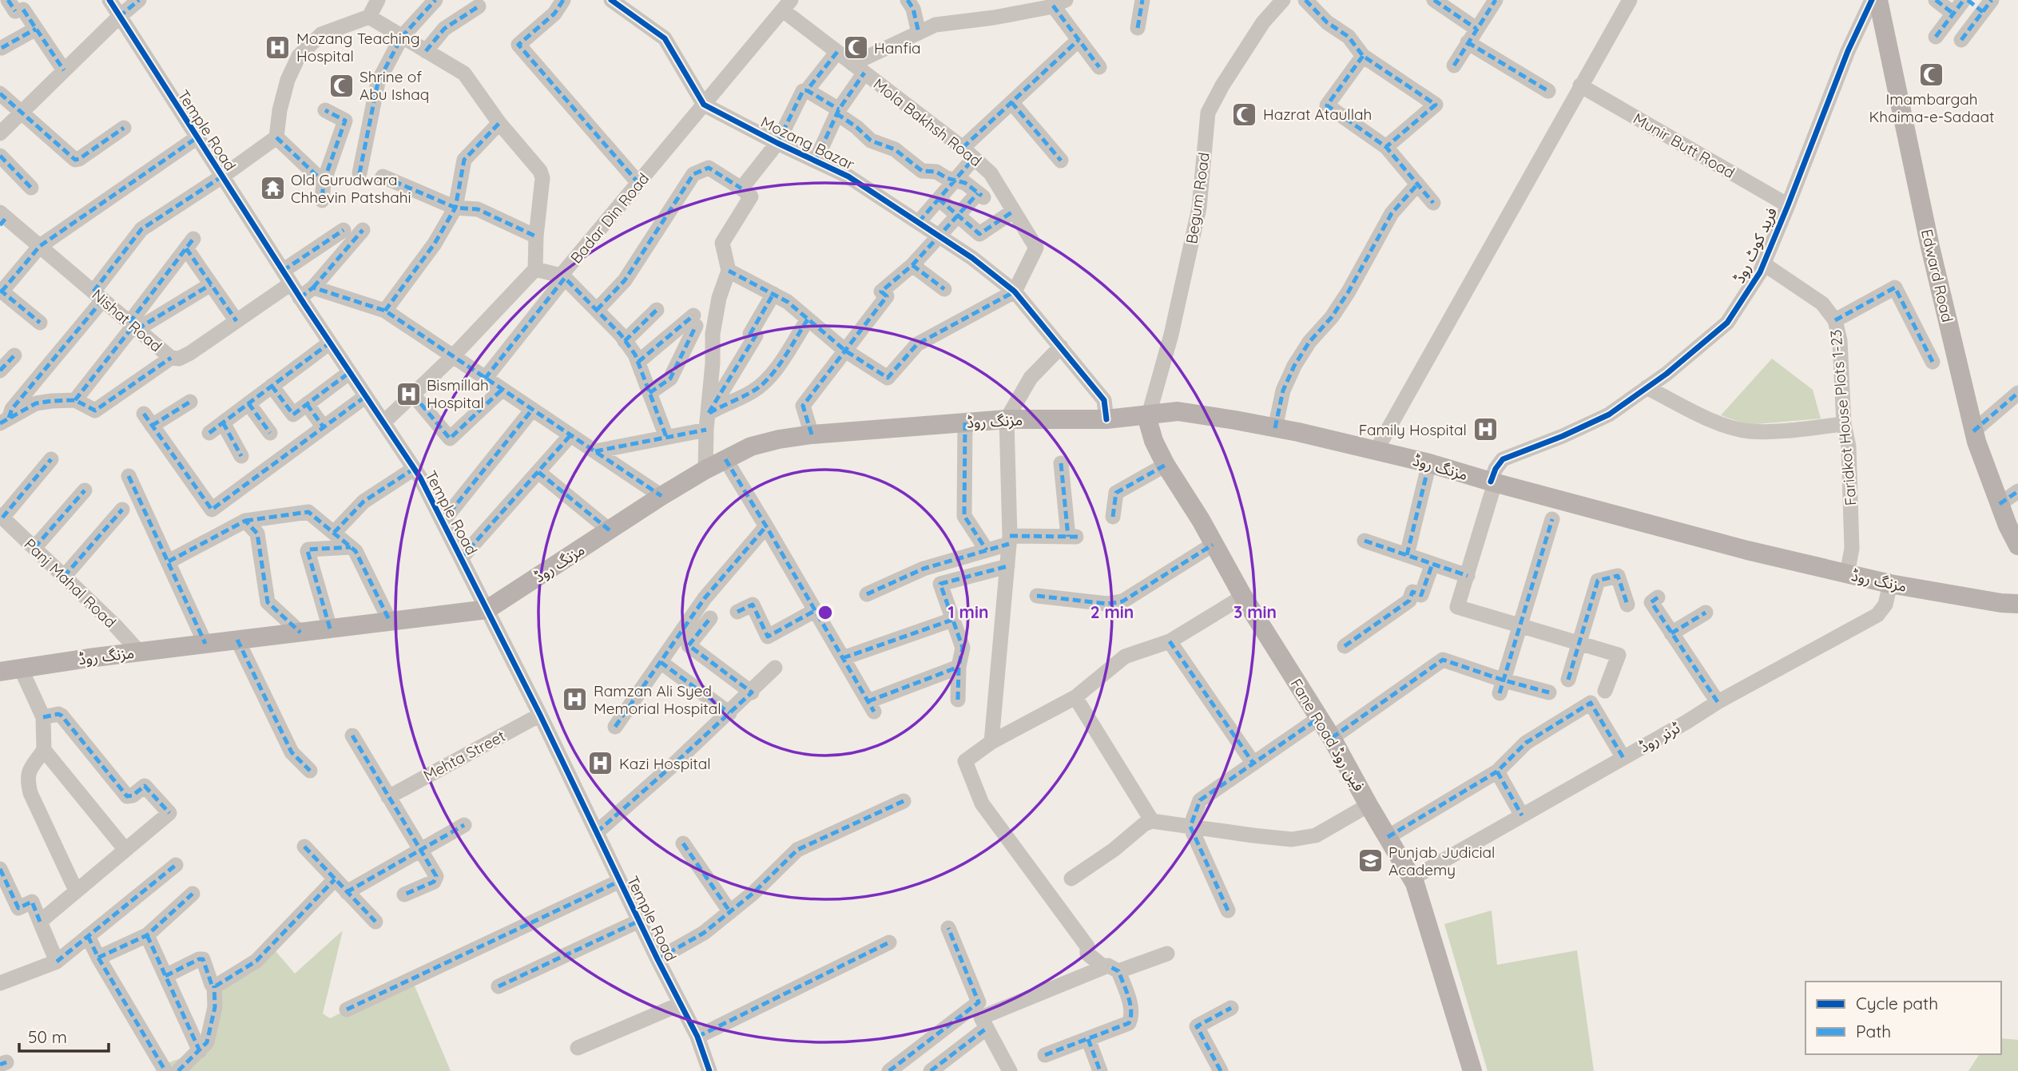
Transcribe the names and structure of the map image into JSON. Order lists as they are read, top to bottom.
{
  "streets": {
    "main road": ["Edward Road", "مزنگ روڈ", "Fane Road فین روڈ"],
    "street": [
      "Mola Bakhsh Road",
      "Temple Road",
      "Mozang Bazar",
      "Munir Butt Road",
      "Begum Road",
      "Badar Din Road",
      "فرید کوٹ روڈ",
      "Nishat Road",
      "Faridkot House Plots 1-23",
      "Panj Mahal Road",
      "ٹرنر روڈ",
      "Mehta Street"
    ]
  },
  "crossings": [
    ["Mola Bakhsh Road", "Mozang Bazar"],
    ["Mola Bakhsh Road", "Badar Din Road"],
    ["Temple Road", "Nishat Road"],
    ["Temple Road", "مزنگ روڈ"],
    ["Temple Road", "Mehta Street"],
    ["Mozang Bazar", "Badar Din Road"],
    ["Mozang Bazar", "مزنگ روڈ"],
    ["Munir Butt Road", "فرید کوٹ روڈ"],
    ["Begum Road", "مزنگ روڈ"],
    ["Begum Road", "Fane Road فین روڈ"],
    ["فرید کوٹ روڈ", "Faridkot House Plots 1-23"],
    ["فرید کوٹ روڈ", "مزنگ روڈ"],
    ["Faridkot House Plots 1-23", "مزنگ روڈ"],
    ["مزنگ روڈ", "Panj Mahal Road"],
    ["مزنگ روڈ", "Fane Road فین روڈ"],
    ["مزنگ روڈ", "ٹرنر روڈ"],
    ["Fane Road فین روڈ", "ٹرنر روڈ"]
  ],
  "places": {
    "hospital": [
      "Mozang Teaching Hospital",
      "Bismillah Hospital",
      "Family Hospital",
      "Ramzan Ali Syed Memorial Hospital",
      "Kazi Hospital"
    ],
    "mosque": [
      "Hanfia",
      "Imambargah Khaima-e-Sadaat",
      "Shrine of Abu Ishaq",
      "Hazrat Ataullah"
    ],
    "temple": ["Old Gurudwara Chhevin Patshahi"],
    "school or university": ["Punjab Judicial Academy"]
  },
  "legend": ["Cycle path", "Path"],
  "scale_bar": "50 m",
  "rings": ["1 min", "2 min", "3 min"]
}
